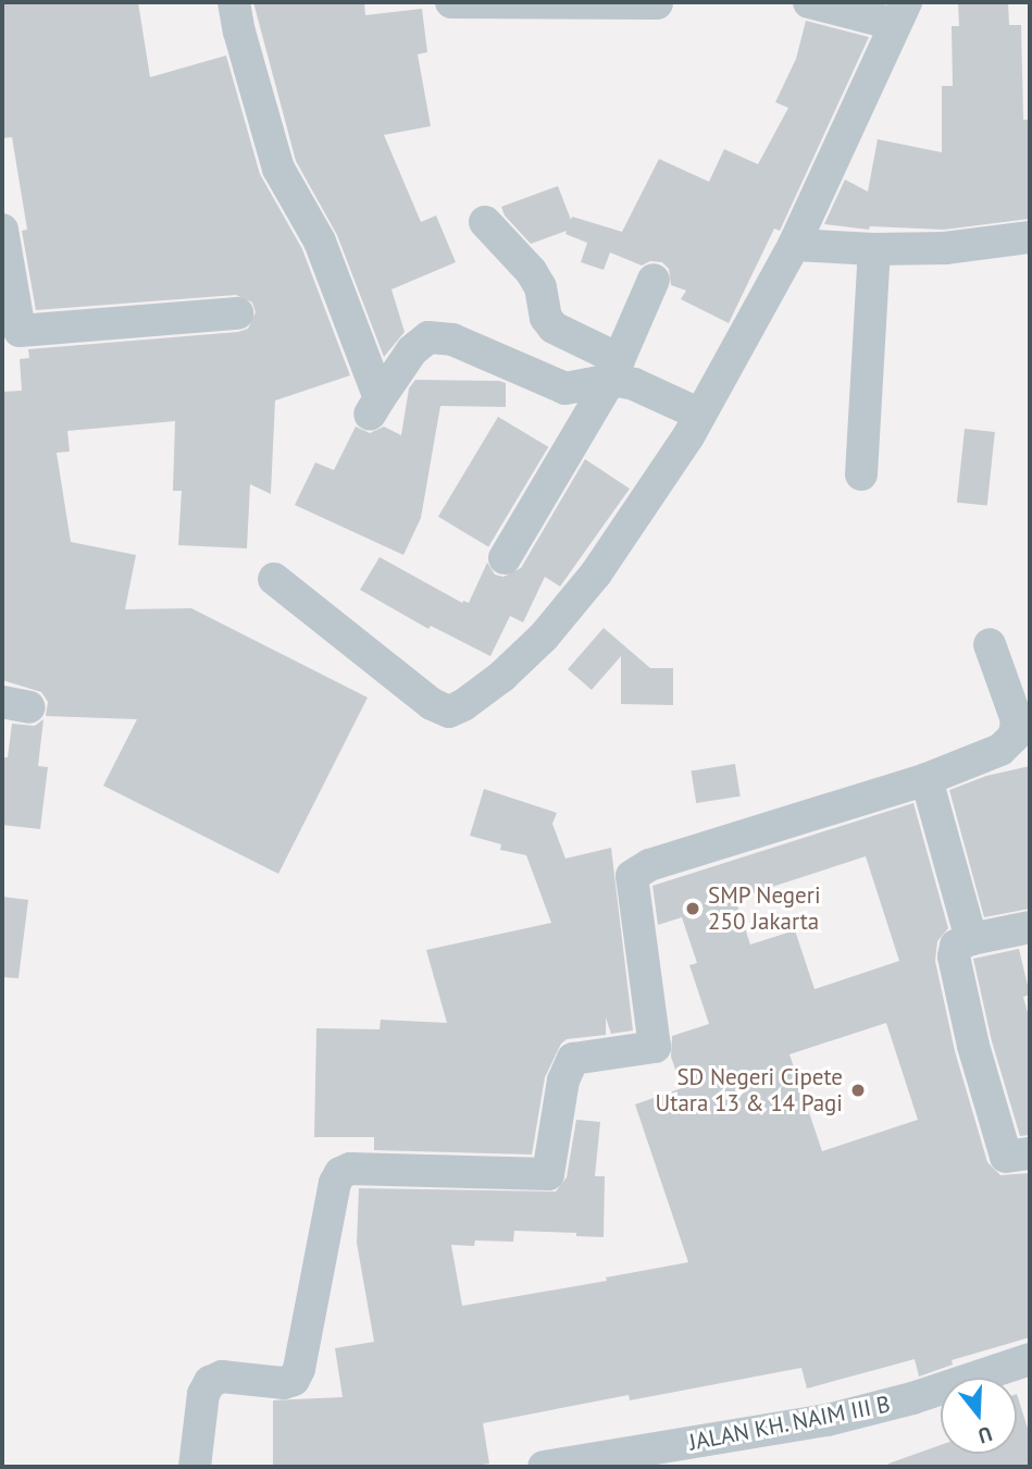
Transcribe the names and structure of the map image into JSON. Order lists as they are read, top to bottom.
{
  "streets": {
    "street": ["JALAN KH. NAIM III B"]
  },
  "places": ["SMP Negeri 250 Jakarta", "SD Negeri Cipete Utara 13 & 14 Pagi"],
  "north": "bottom"
}
